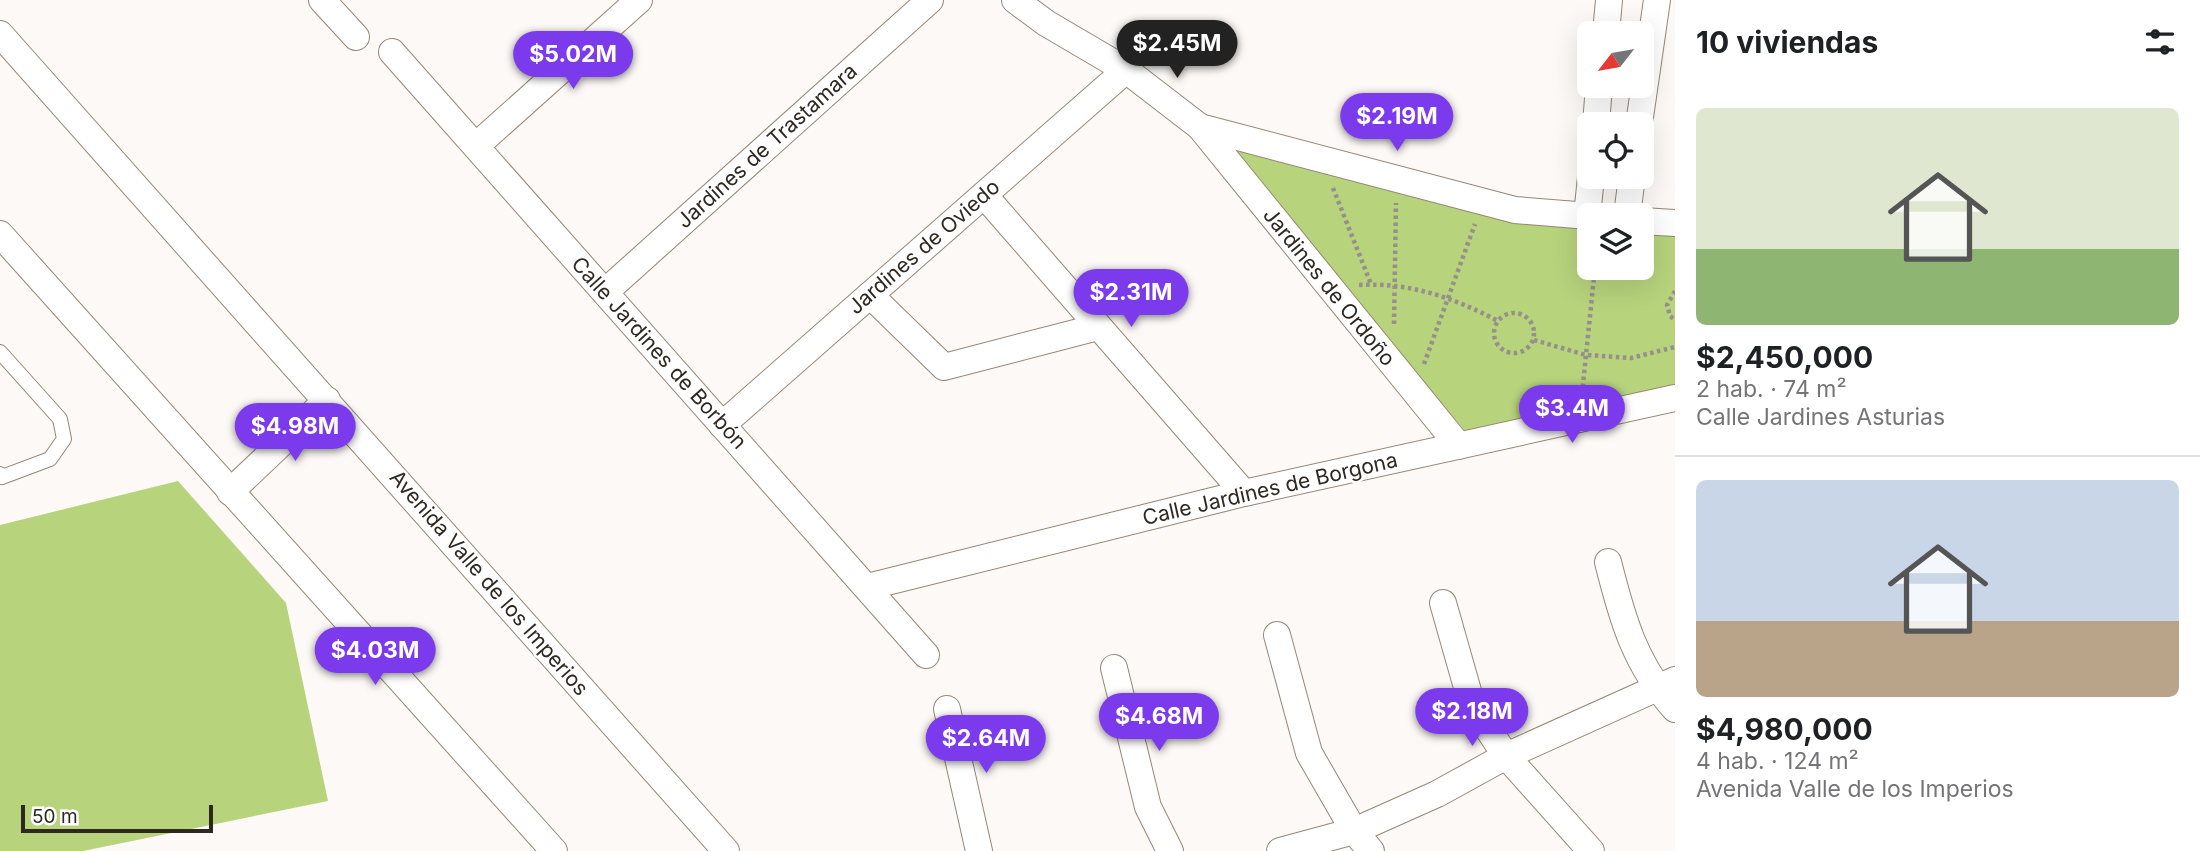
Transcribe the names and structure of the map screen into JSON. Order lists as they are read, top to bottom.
{
  "streets": {
    "street": [
      "Jardines de Trastamara",
      "Jardines de Oviedo",
      "Jardines de Ordoño",
      "Calle Jardines de Borbón",
      "Calle Jardines de Borgona",
      "Avenida Valle de los Imperios"
    ]
  },
  "crossings": [
    ["Jardines de Trastamara", "Calle Jardines de Borbón"],
    ["Jardines de Oviedo", "Calle Jardines de Borbón"],
    ["Jardines de Ordoño", "Calle Jardines de Borgona"],
    ["Calle Jardines de Borbón", "Calle Jardines de Borgona"]
  ],
  "scale_bar": "50 m",
  "north": "bottom left",
  "page": {
    "heading": "10 viviendas",
    "price": [
      "$2.45M",
      "$5.02M",
      "$2.19M",
      "$2.31M",
      "$3.4M",
      "$4.98M",
      "$4.03M",
      "$2.18M",
      "$4.68M",
      "$2.64M"
    ],
    "list": [
      {
        "name": "$2,450,000",
        "note": "2 hab. · 74 m² · Calle Jardines Asturias"
      },
      {
        "name": "$4,980,000",
        "note": "4 hab. · 124 m² · Avenida Valle de los Imperios"
      }
    ],
    "scale": "50 m"
  }
}
